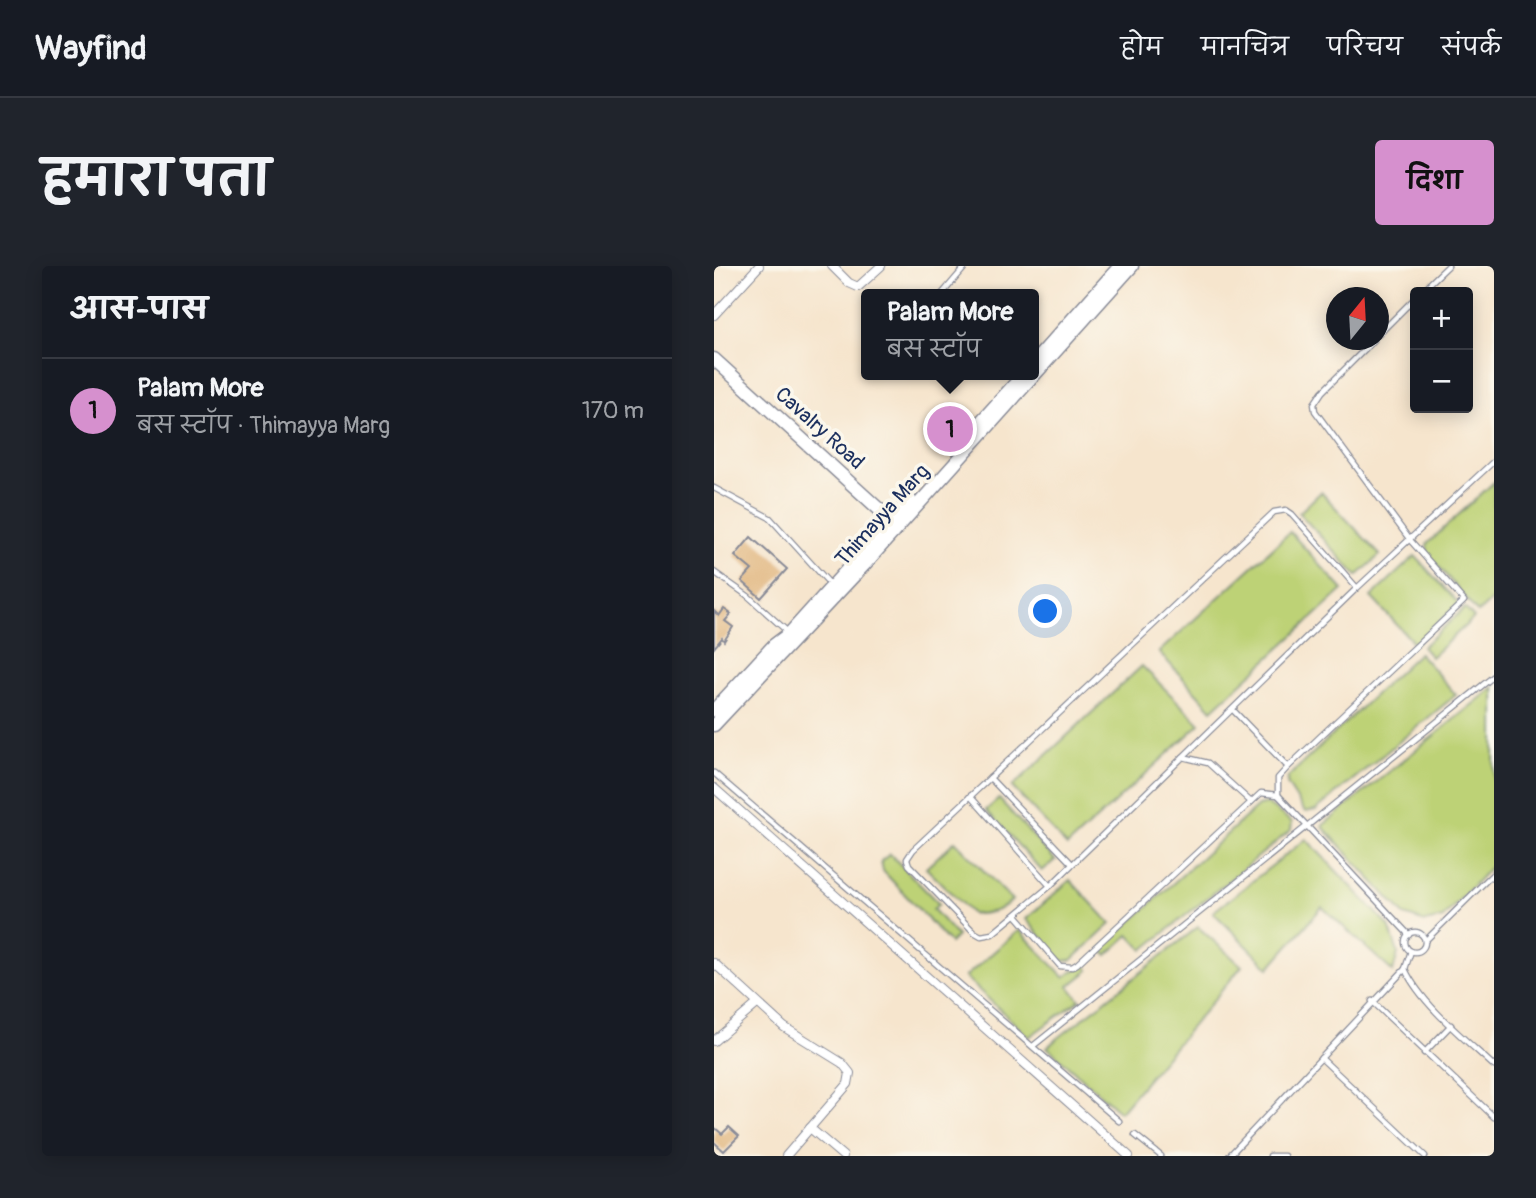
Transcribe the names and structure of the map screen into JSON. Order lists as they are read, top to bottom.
{
  "streets": {
    "street": ["Cavalry Road", "Thimayya Marg"]
  },
  "crossings": [
    ["Cavalry Road", "Thimayya Marg"]
  ],
  "north": "top",
  "page": {
    "header": "Wayfind",
    "nav": [
      "होम",
      "मानचित्र",
      "परिचय",
      "संपर्क"
    ],
    "title": "हमारा पता",
    "buttons": "दिशा",
    "heading": "आस-पास",
    "map_buttons": ["+", "−"],
    "popup": ["Palam More", "बस स्टॉप"],
    "list": [
      {
        "mark": "1",
        "name": "Palam More",
        "note": "बस स्टॉप · Thimayya Marg",
        "value": "170 m"
      }
    ],
    "pins": "1"
  }
}
